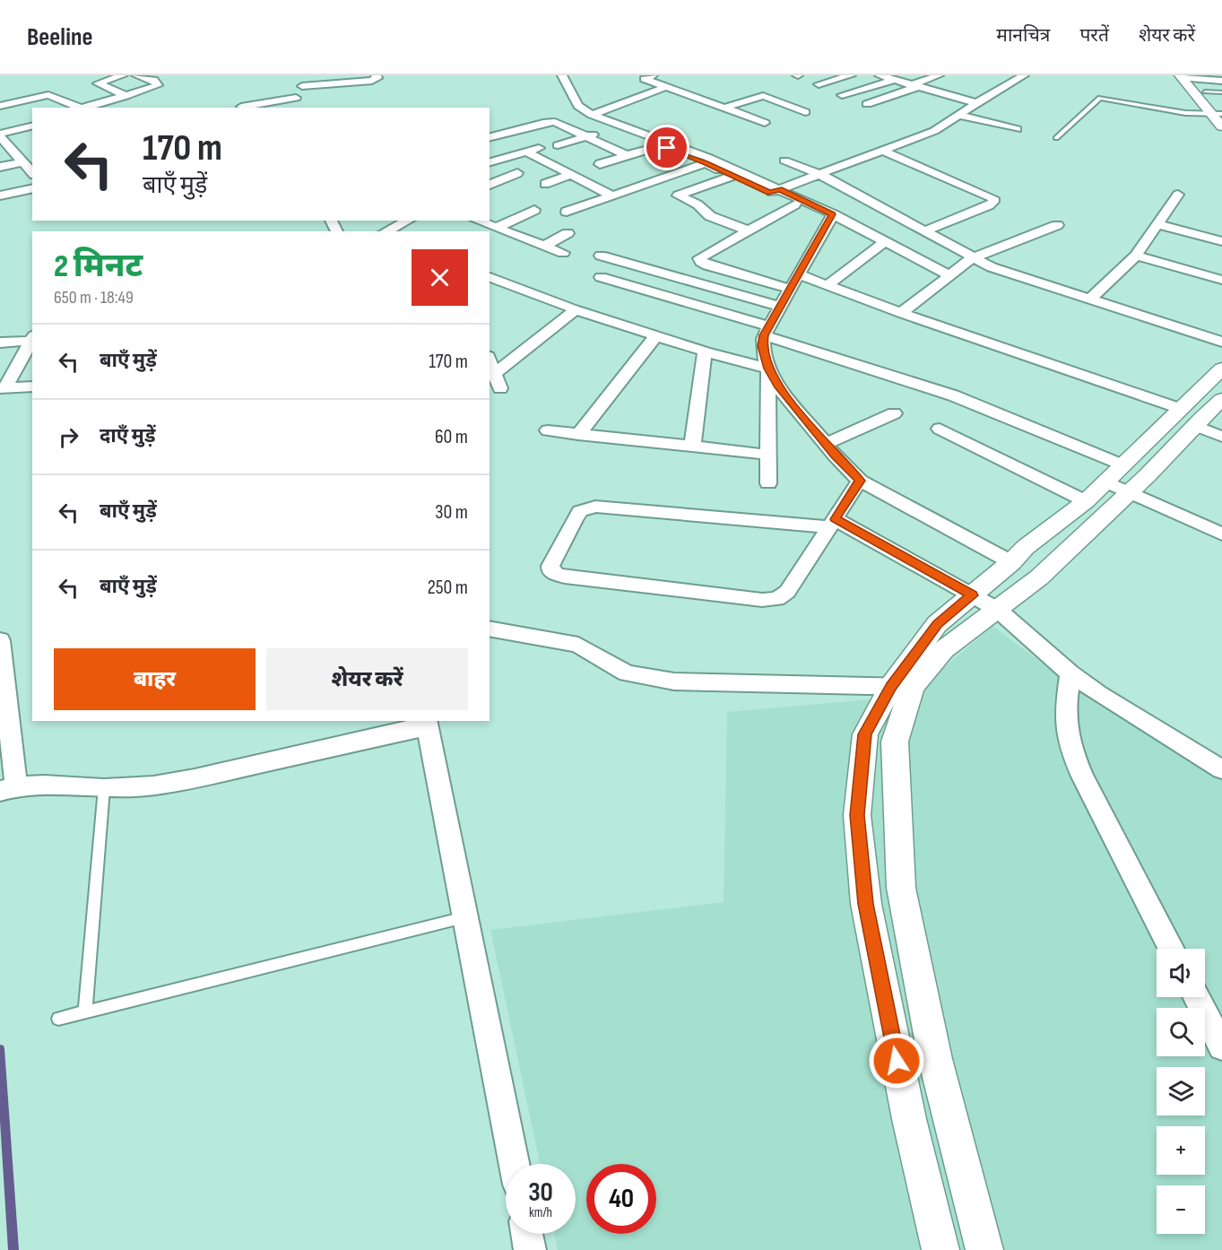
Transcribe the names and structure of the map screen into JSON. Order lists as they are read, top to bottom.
{
  "page": {
    "header": "Beeline",
    "nav": ["मानचित्र", "परतें", "शेयर करें"],
    "turn": ["170 m", "बाएँ मुड़ें"],
    "heading": ["2 मिनट", "650 m · 18:49"],
    "list": [
      {
        "name": "बाएँ मुड़ें",
        "value": "170 m"
      },
      {
        "name": "दाएँ मुड़ें",
        "value": "60 m"
      },
      {
        "name": "बाएँ मुड़ें",
        "value": "30 m"
      },
      {
        "name": "बाएँ मुड़ें",
        "value": "250 m"
      }
    ],
    "buttons": ["बाहर", "शेयर करें"],
    "map_buttons": ["+", "−"],
    "speed": "30 km/h",
    "limit": "40"
  }
}
